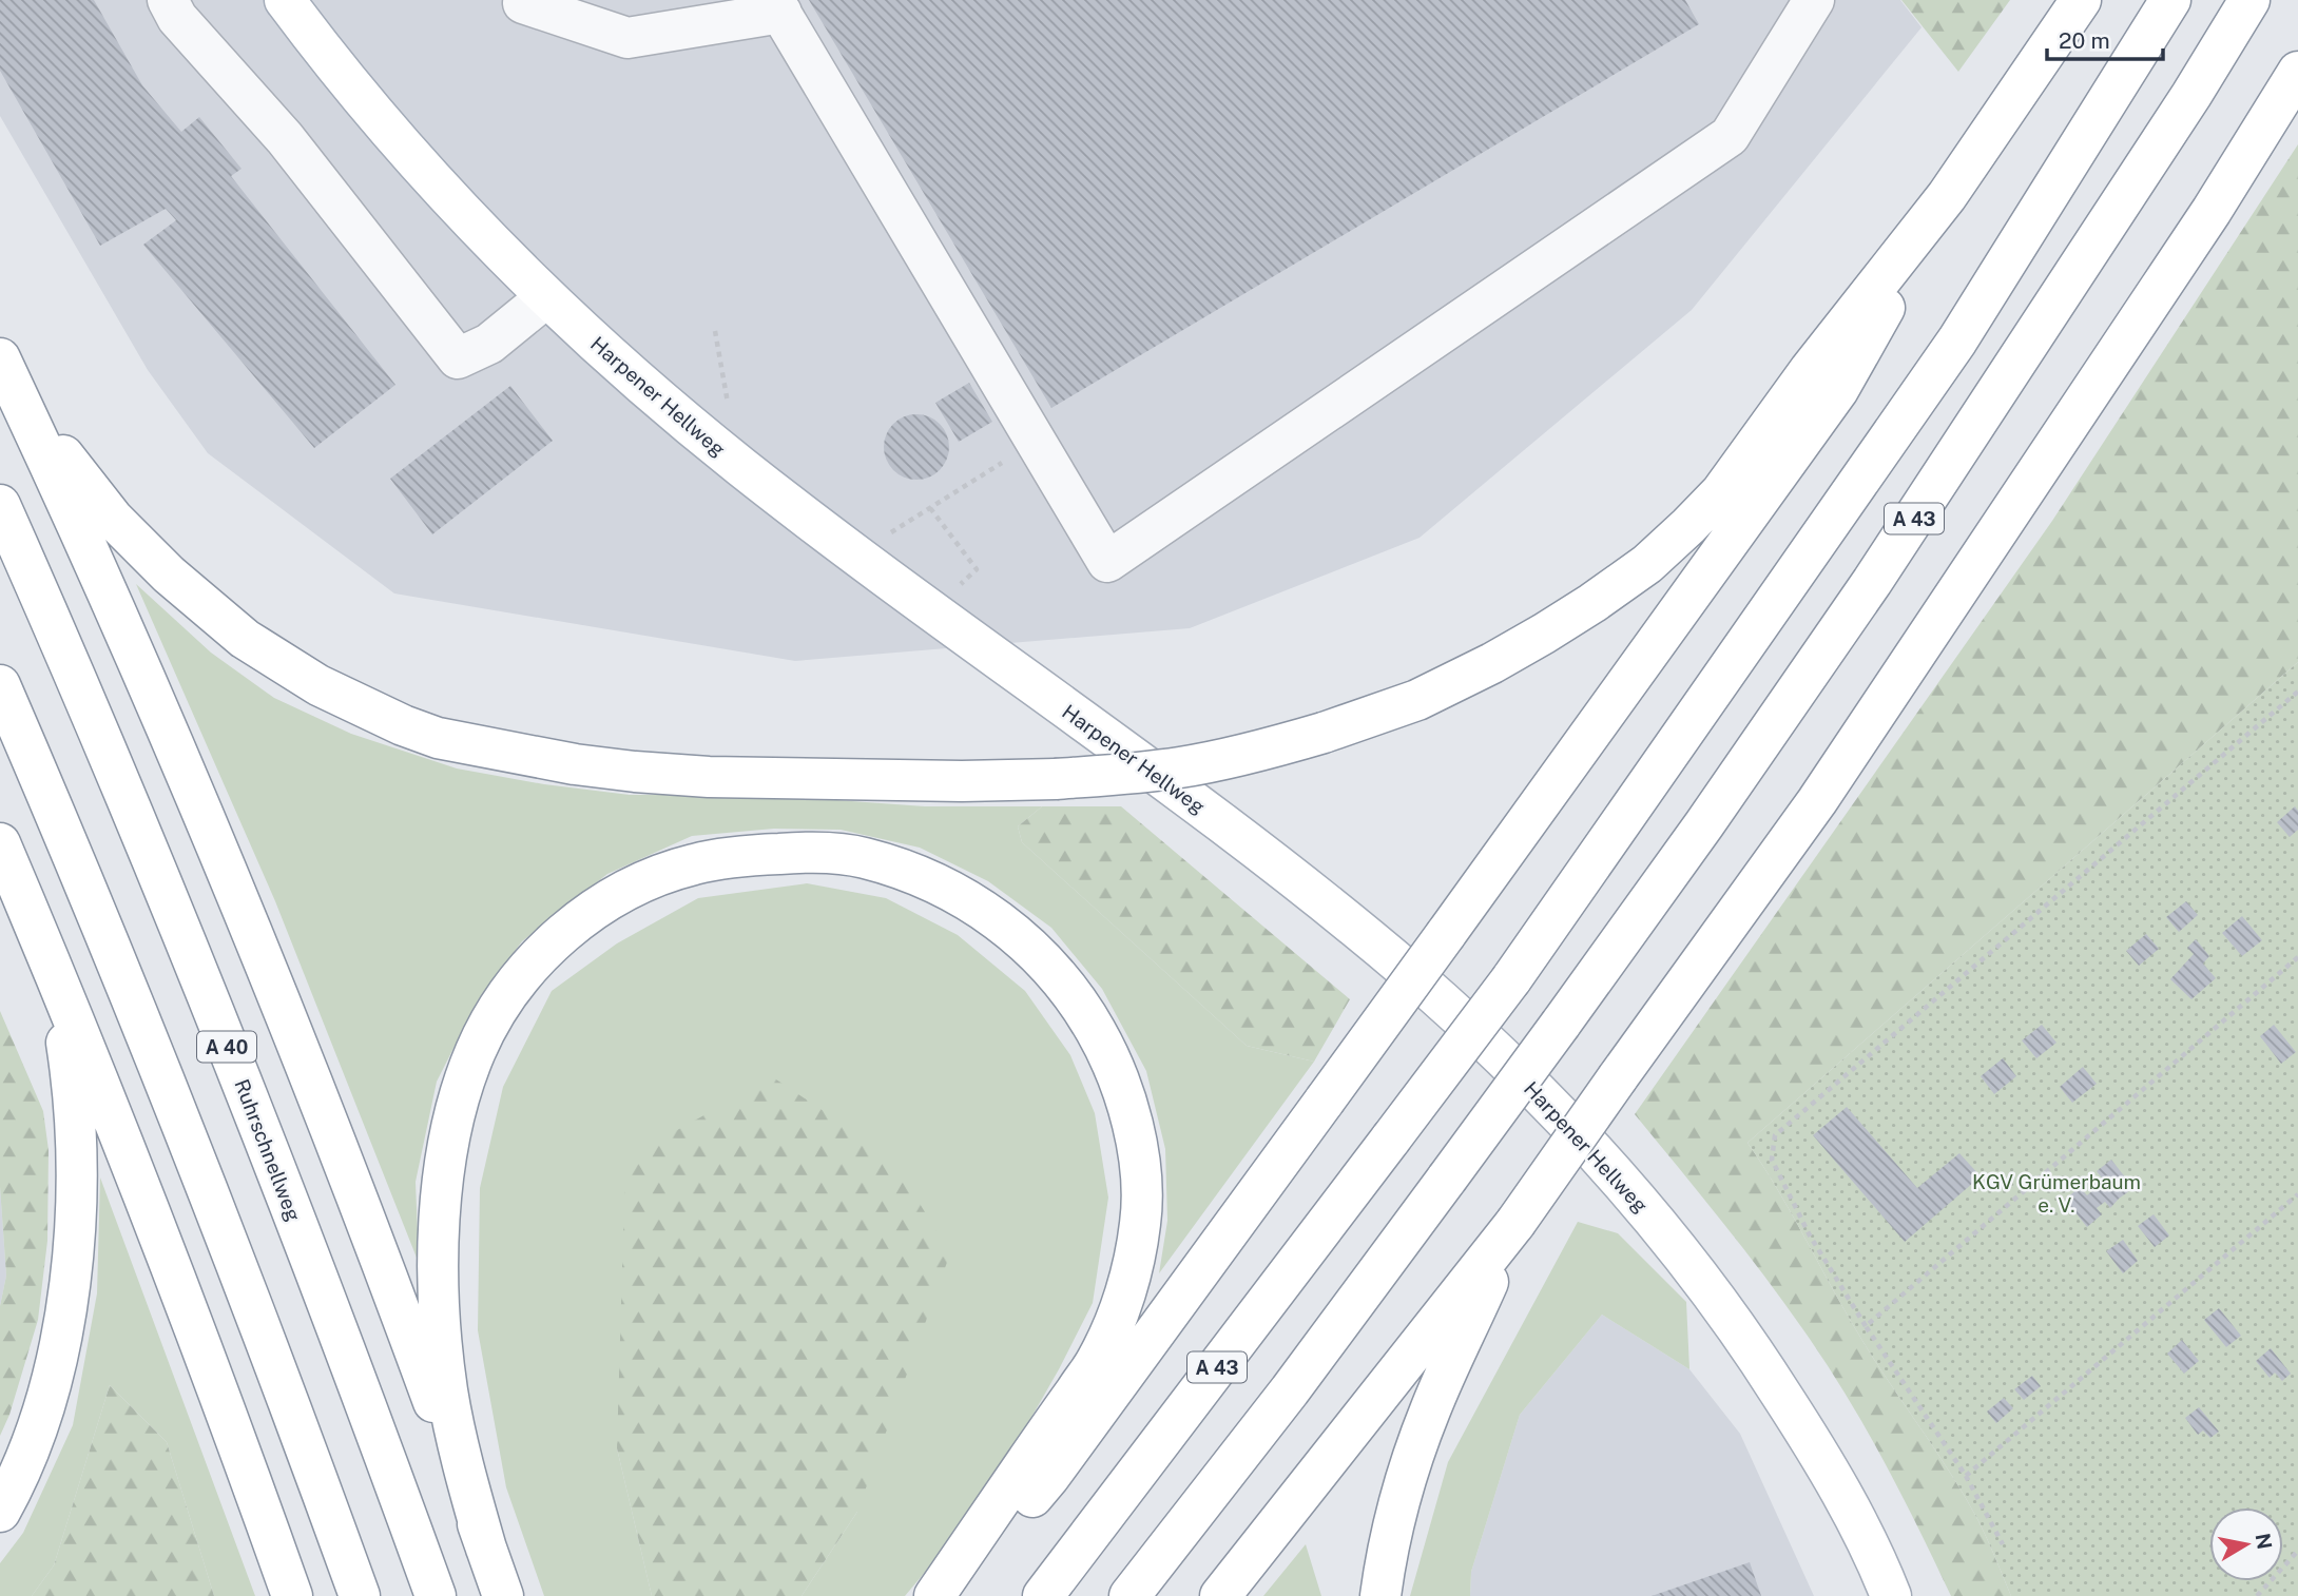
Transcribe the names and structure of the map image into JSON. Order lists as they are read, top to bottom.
{
  "streets": {
    "main road": [
      "Harpener Hellweg",
      "A 43",
      "A 40",
      "Ruhrschnellweg"
    ]
  },
  "parks": ["KGV Grümerbaum e. V."],
  "scale_bar": "20 m",
  "north": "right"
}
